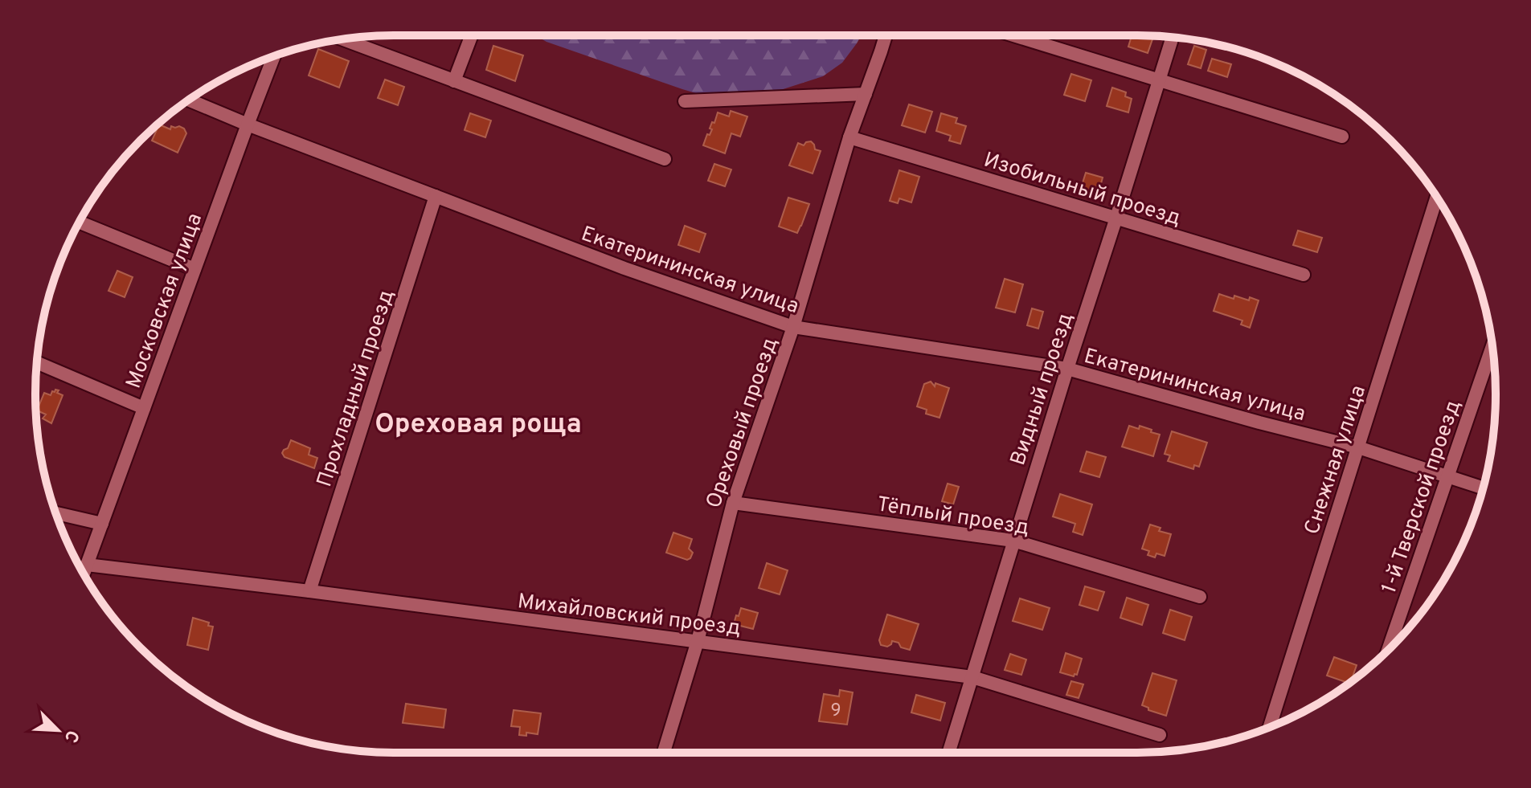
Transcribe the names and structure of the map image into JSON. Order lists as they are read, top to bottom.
{
  "streets": {
    "street": [
      "Изобильный проезд",
      "Екатерининская улица",
      "Московская улица",
      "Прохладный проезд",
      "Видный проезд",
      "Ореховый проезд",
      "Снежная улица",
      "1-й Тверской проезд",
      "Тёплый проезд",
      "Михайловский проезд"
    ]
  },
  "crossings": [
    ["Изобильный проезд", "Видный проезд"],
    ["Изобильный проезд", "Ореховый проезд"],
    ["Екатерининская улица", "Московская улица"],
    ["Екатерининская улица", "Прохладный проезд"],
    ["Екатерининская улица", "Видный проезд"],
    ["Екатерининская улица", "Ореховый проезд"],
    ["Екатерининская улица", "Снежная улица"],
    ["Екатерининская улица", "1-й Тверской проезд"],
    ["Московская улица", "Михайловский проезд"],
    ["Прохладный проезд", "Михайловский проезд"],
    ["Видный проезд", "Тёплый проезд"],
    ["Видный проезд", "Михайловский проезд"],
    ["Ореховый проезд", "Тёплый проезд"],
    ["Ореховый проезд", "Михайловский проезд"]
  ],
  "districts": ["Ореховая роща"],
  "house_numbers": ["9"],
  "north": "bottom right"
}
